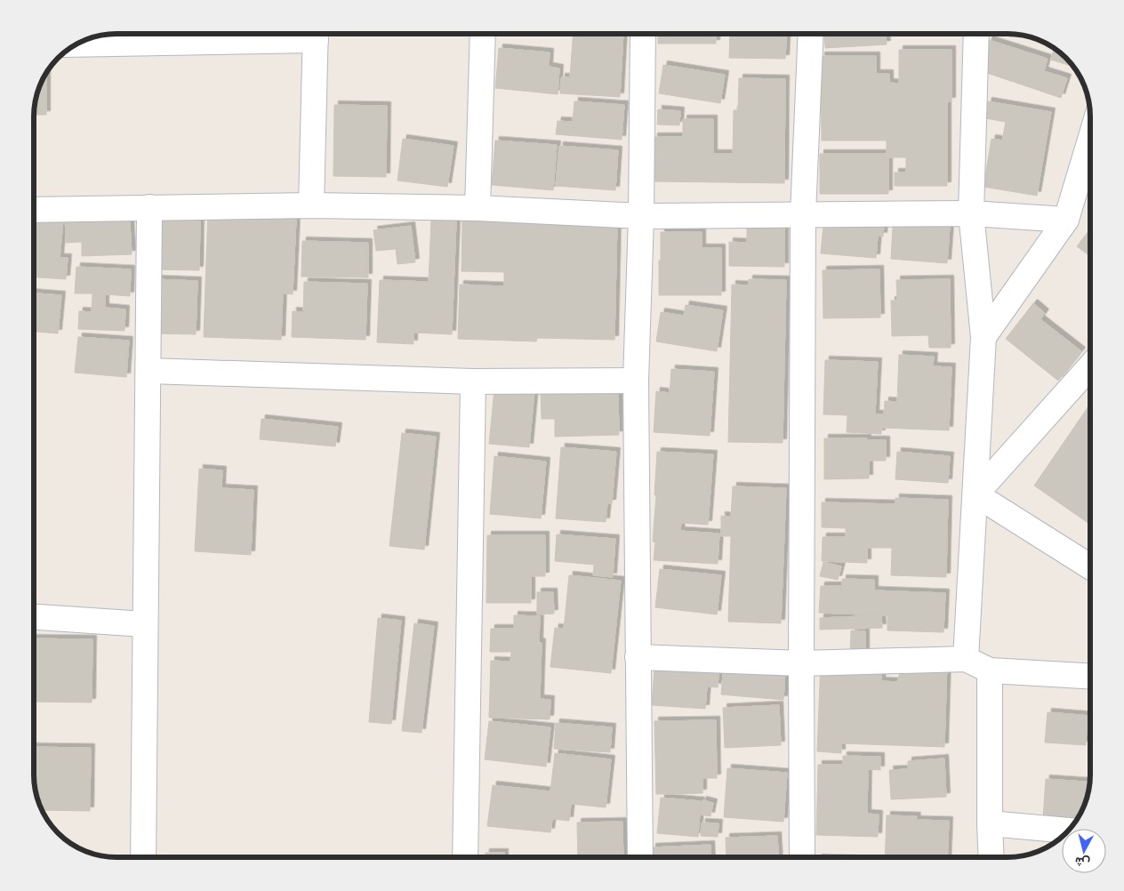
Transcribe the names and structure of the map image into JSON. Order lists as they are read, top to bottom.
{
  "north": "bottom"
}
